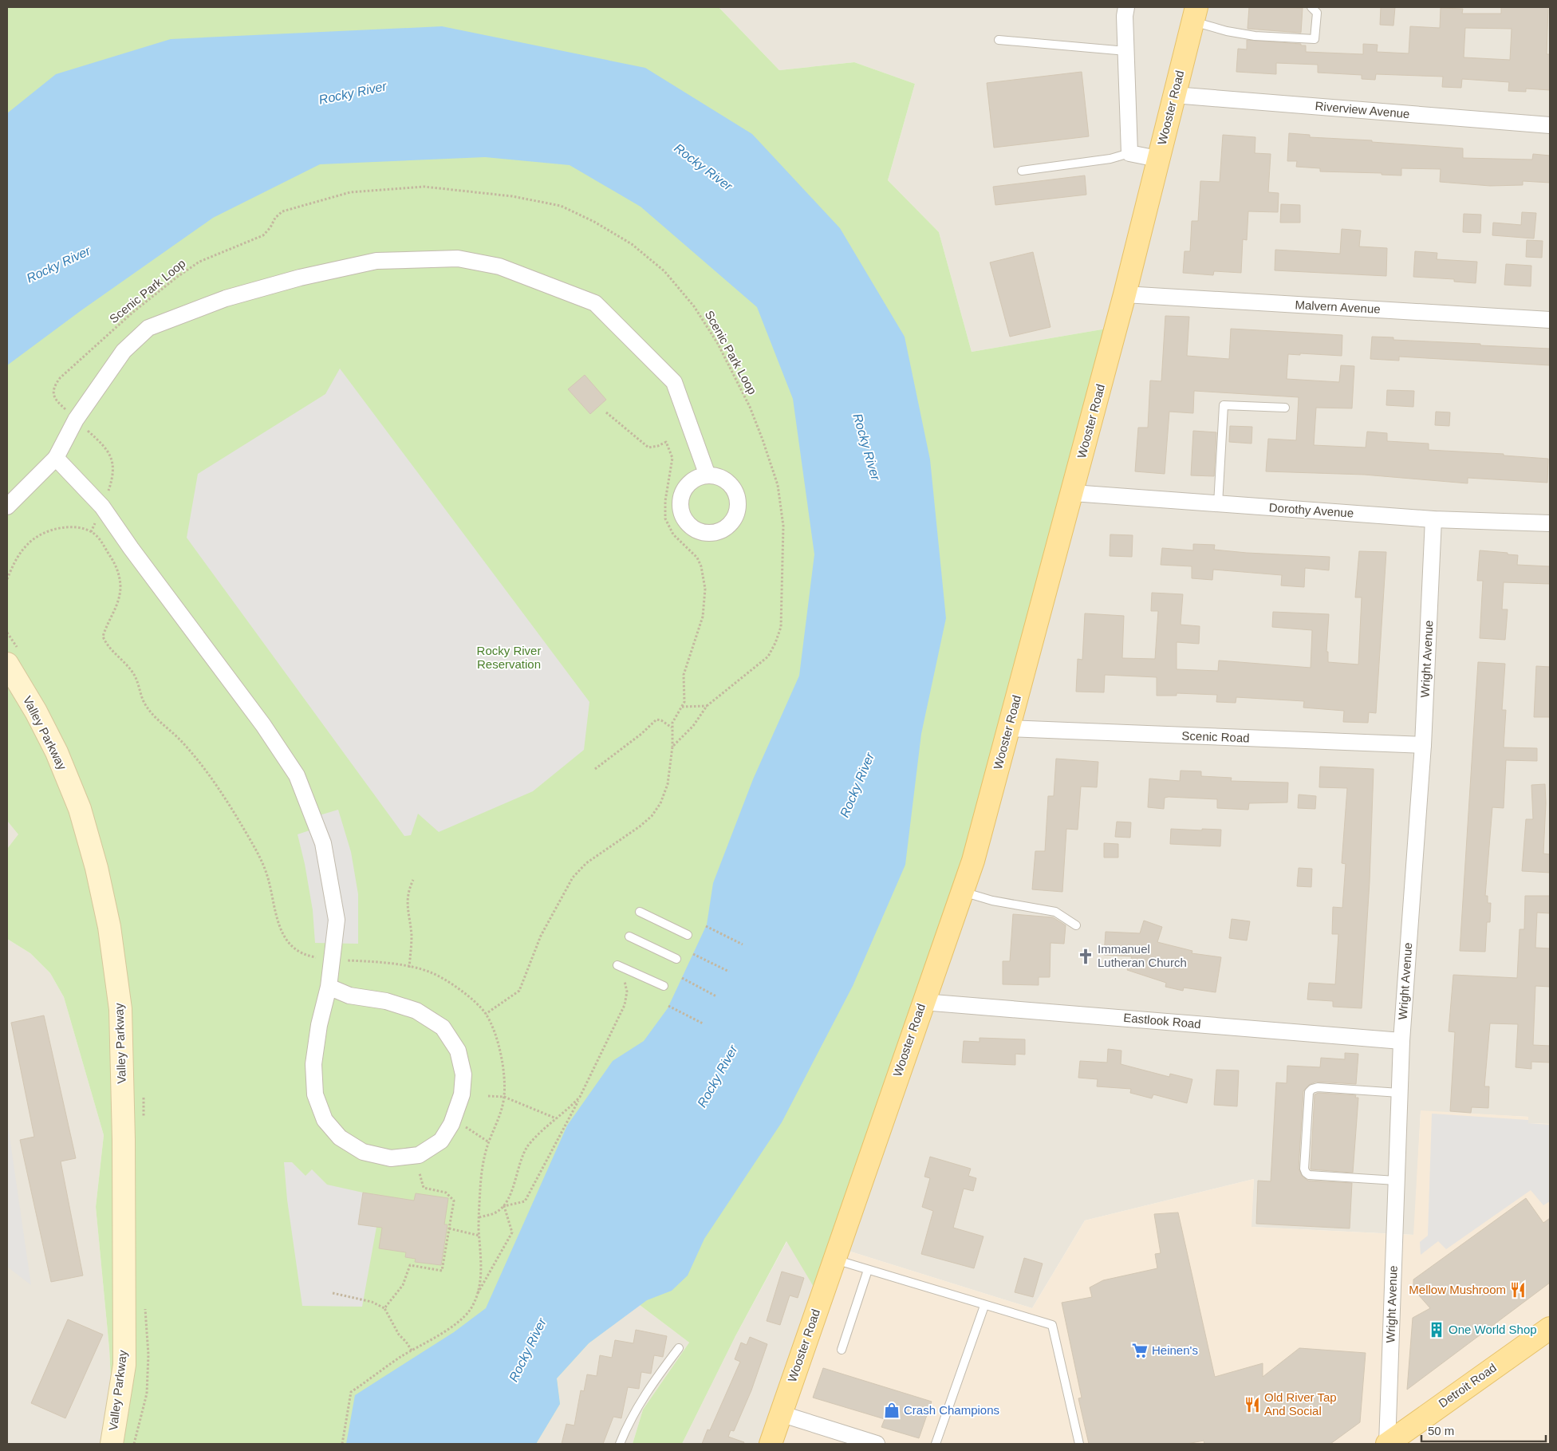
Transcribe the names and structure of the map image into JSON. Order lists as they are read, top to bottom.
{
  "streets": {
    "main road": ["Wooster Road", "Detroit Road"],
    "street": [
      "Riverview Avenue",
      "Malvern Avenue",
      "Dorothy Avenue",
      "Wright Avenue",
      "Valley Parkway",
      "Scenic Road",
      "Eastlook Road"
    ],
    "path": ["Scenic Park Loop"]
  },
  "crossings": [
    ["Wooster Road", "Riverview Avenue"],
    ["Wooster Road", "Malvern Avenue"],
    ["Wooster Road", "Dorothy Avenue"],
    ["Wooster Road", "Scenic Road"],
    ["Wooster Road", "Eastlook Road"],
    ["Dorothy Avenue", "Wright Avenue"],
    ["Wright Avenue", "Scenic Road"],
    ["Wright Avenue", "Eastlook Road"],
    ["Wright Avenue", "Detroit Road"]
  ],
  "water": ["Rocky River"],
  "parks": ["Rocky River Reservation"],
  "places": {
    "church": ["Immanuel Lutheran Church"],
    "restaurant": ["Mellow Mushroom", "Old River Tap And Social"],
    "building": ["One World Shop"],
    "supermarket": ["Heinen's"],
    "shop": ["Crash Champions"]
  },
  "scale_bar": "50 m"
}
